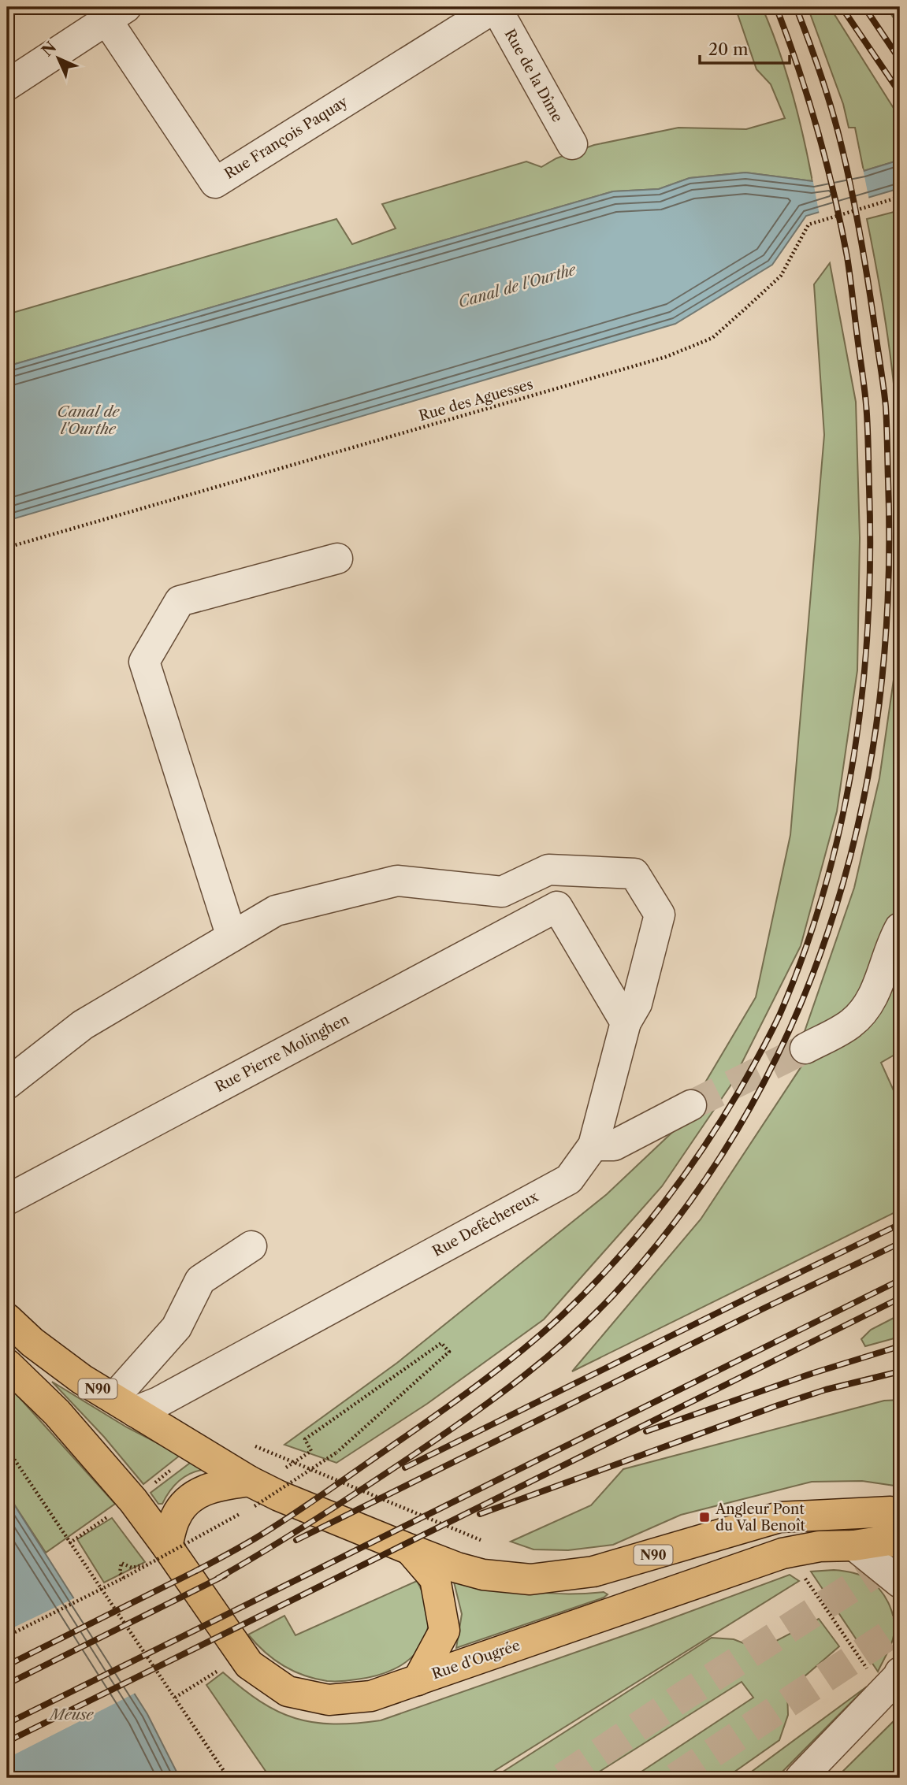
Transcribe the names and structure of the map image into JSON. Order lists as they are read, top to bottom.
{
  "streets": {
    "main road": ["N90", "Rue d'Ougrée"],
    "street": [
      "Rue de la Dîme",
      "Rue François Paquay",
      "Rue Pierre Molinghen",
      "Rue Defêchereux"
    ],
    "path": ["Rue des Aguesses"]
  },
  "crossings": [
    ["Rue de la Dîme", "Rue François Paquay"],
    ["Rue Pierre Molinghen", "Rue Defêchereux"],
    ["Rue Defêchereux", "N90"],
    ["N90", "Rue d'Ougrée"]
  ],
  "water": ["Canal de l'Ourthe", "Meuse"],
  "places": {
    "transit": ["Angleur Pont du Val Benoît"]
  },
  "scale_bar": "20 m",
  "north": "top left"
}
